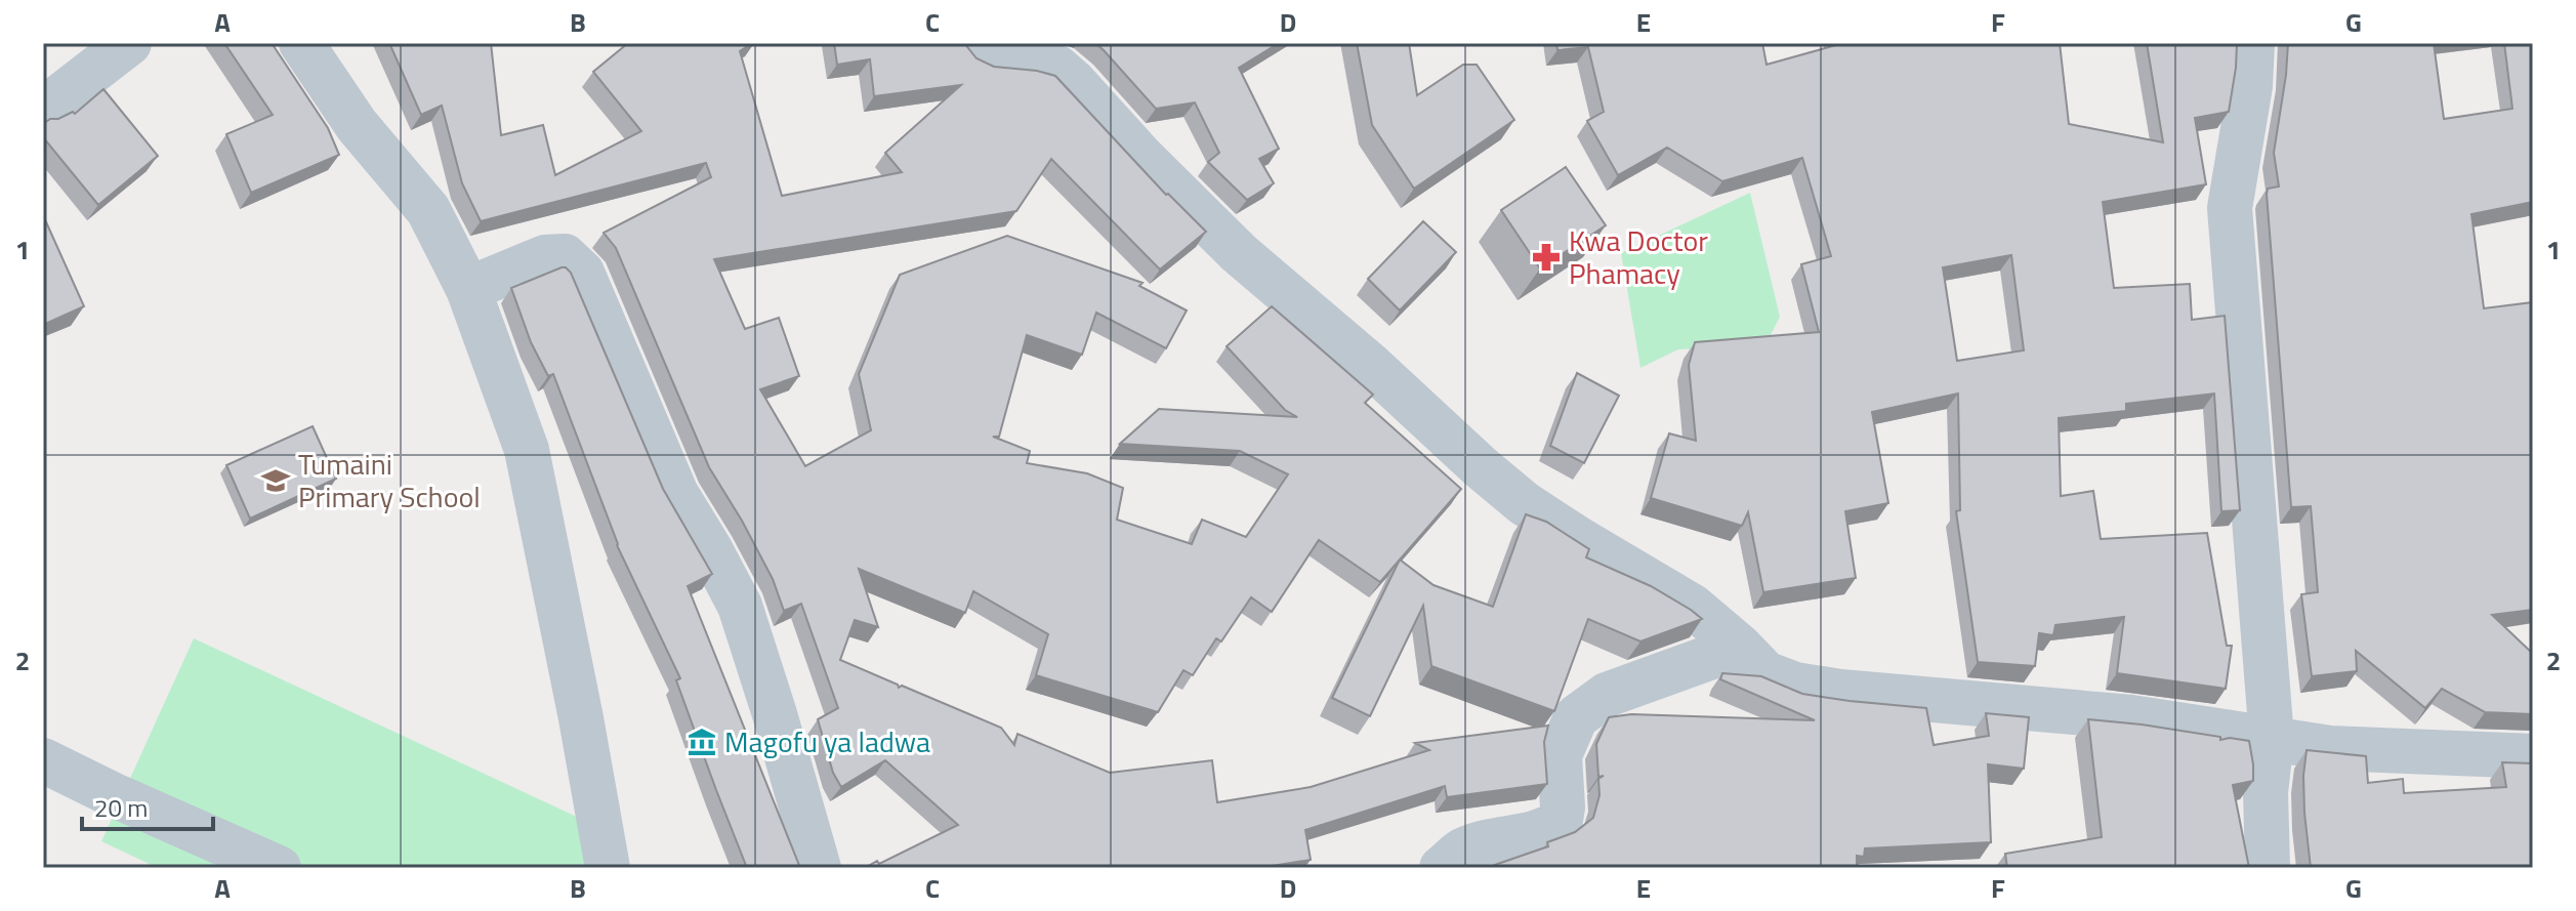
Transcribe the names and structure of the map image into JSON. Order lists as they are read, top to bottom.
{
  "places": {
    "pharmacy": ["Kwa Doctor Phamacy"],
    "school or university": ["Tumaini Primary School"],
    "museum": ["Magofu ya ladwa"]
  },
  "scale_bar": "20 m",
  "grid": {
    "columns": [
      "A",
      "B",
      "C",
      "D",
      "E",
      "F",
      "G"
    ],
    "rows": ["1", "2"]
  }
}
